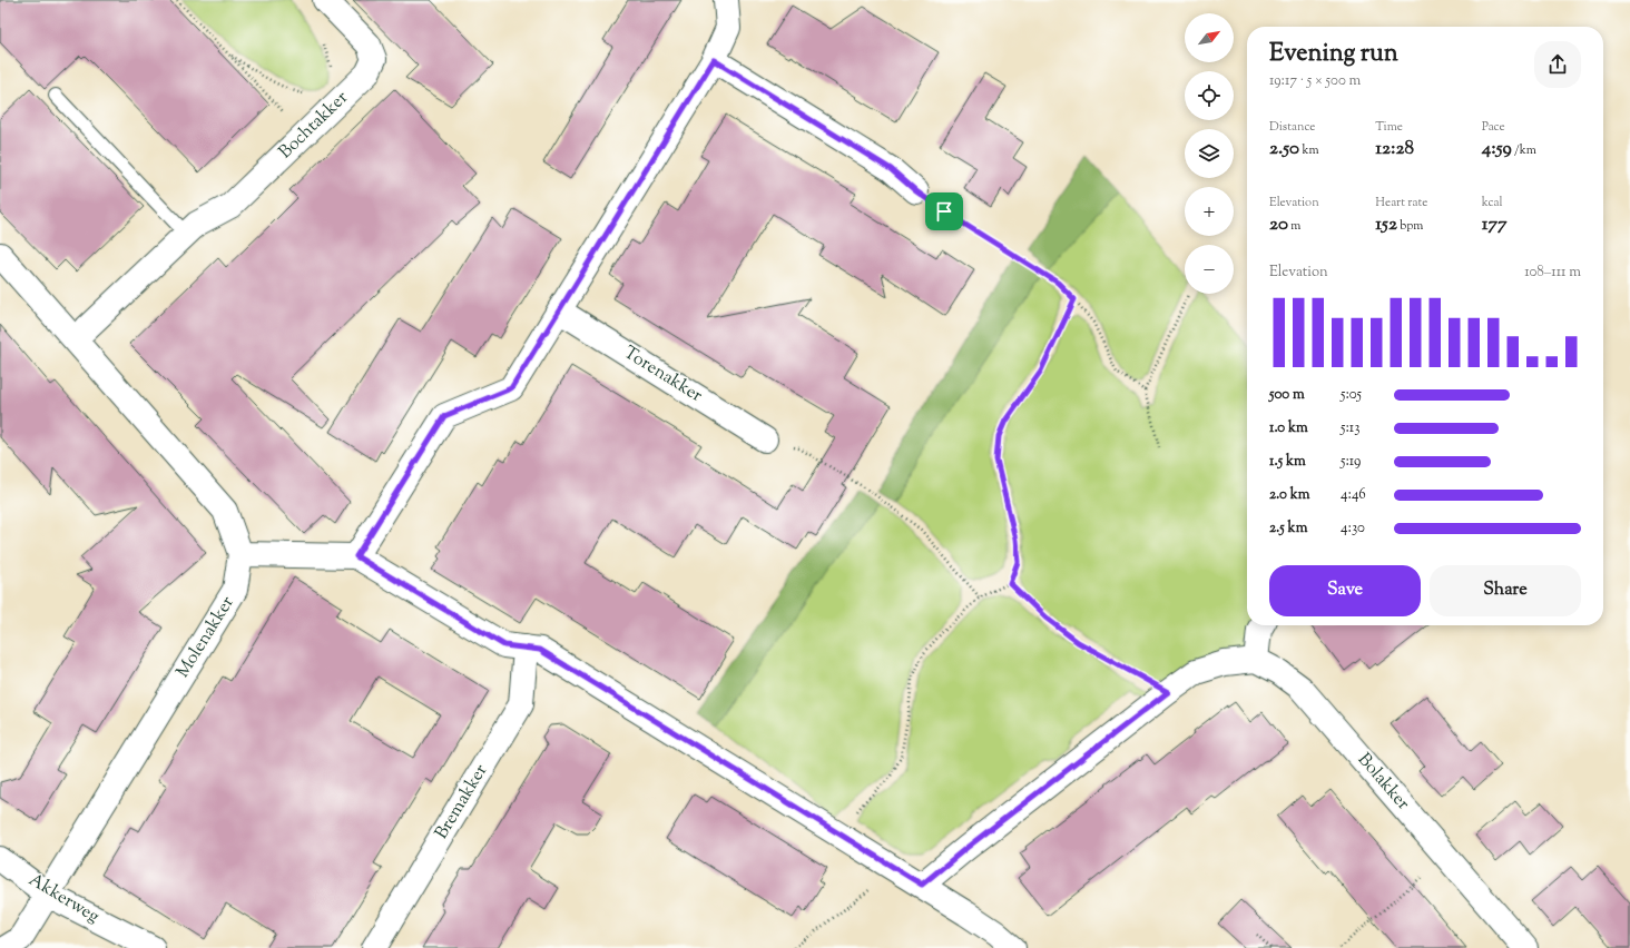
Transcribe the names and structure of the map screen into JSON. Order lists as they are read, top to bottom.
{
  "streets": {
    "street": [
      "Bochtakker",
      "Torenakker",
      "Molenakker",
      "Bolakker",
      "Bremakker",
      "Akkerweg"
    ]
  },
  "crossings": [
    ["Bochtakker", "Molenakker"],
    ["Molenakker", "Akkerweg"]
  ],
  "north": "top right",
  "page": {
    "map_buttons": ["+", "−"],
    "heading": ["Evening run", "19:17 · 5 × 500 m"],
    "stats": [
      ["Distance", "2.50 km"],
      ["Time", "12:28"],
      ["Pace", "4:59 /km"],
      ["Elevation", "20 m"],
      ["Heart rate", "152 bpm"],
      ["kcal", "177"]
    ],
    "chart": ["Elevation", "108–111 m"],
    "list": [
      {
        "name": "500 m",
        "note": "5:05"
      },
      {
        "name": "1.0 km",
        "note": "5:13"
      },
      {
        "name": "1.5 km",
        "note": "5:19"
      },
      {
        "name": "2.0 km",
        "note": "4:46"
      },
      {
        "name": "2.5 km",
        "note": "4:30"
      }
    ],
    "buttons": ["Save", "Share"]
  }
}
